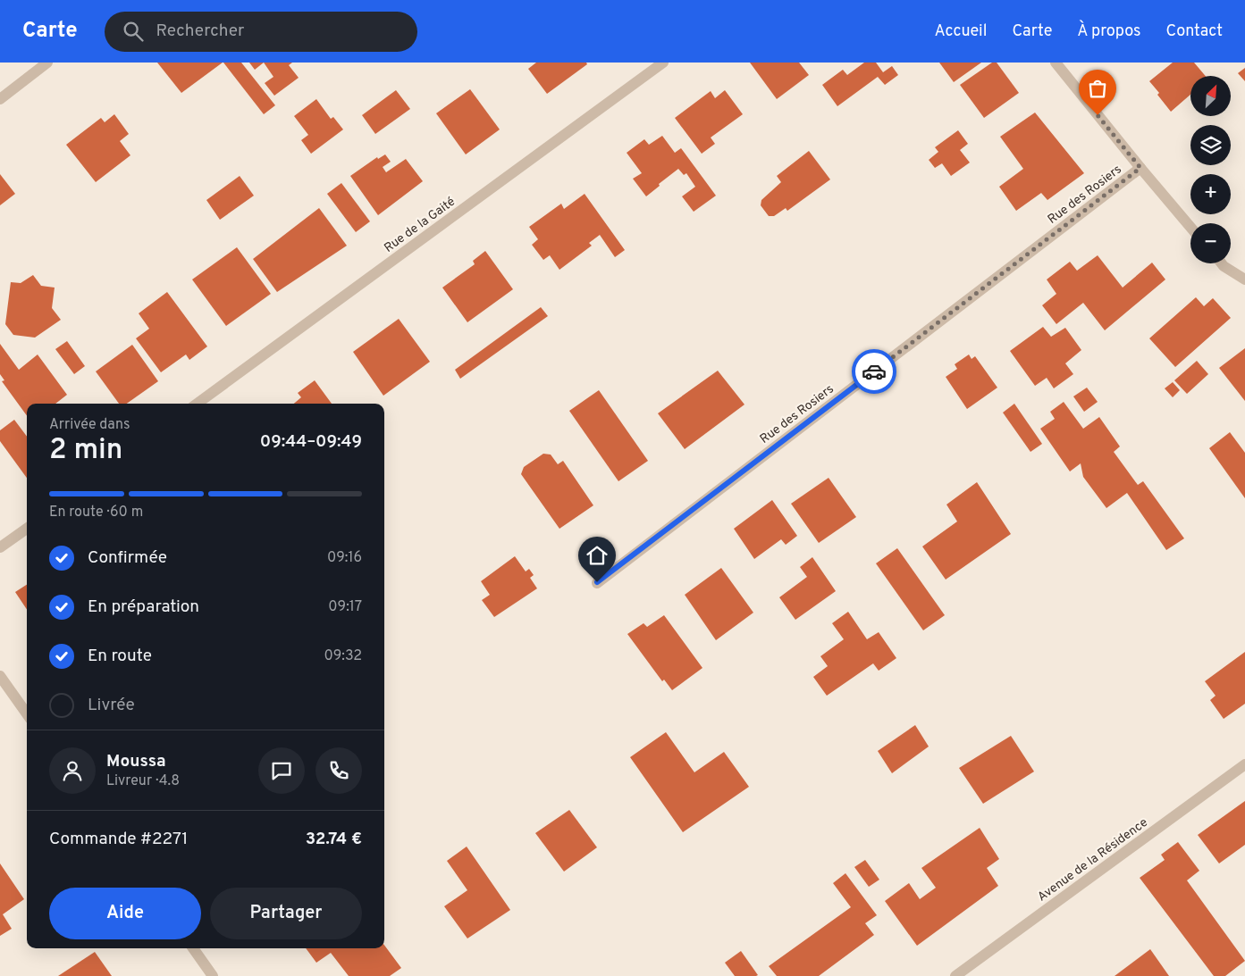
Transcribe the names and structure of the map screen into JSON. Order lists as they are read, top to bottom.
{
  "streets": {
    "street": ["Rue des Rosiers", "Rue de la Gaité", "Avenue de la Résidence"]
  },
  "north": "top right",
  "page": {
    "header": "Carte",
    "search": "Rechercher",
    "nav": [
      "Accueil",
      "Carte",
      "À propos",
      "Contact"
    ],
    "map_buttons": ["+", "−"],
    "heading": ["2 min", "Arrivée dans", "09:44–09:49"],
    "panel": [
      "Moussa",
      "Livreur · 4.8",
      "Commande #2271",
      "32.74 €"
    ],
    "bar": "En route · 60 m",
    "list": [
      ["Confirmée", "09:16"],
      ["En préparation", "09:17"],
      ["En route", "09:32"],
      "Livrée"
    ],
    "buttons": ["Aide", "Partager"]
  }
}
